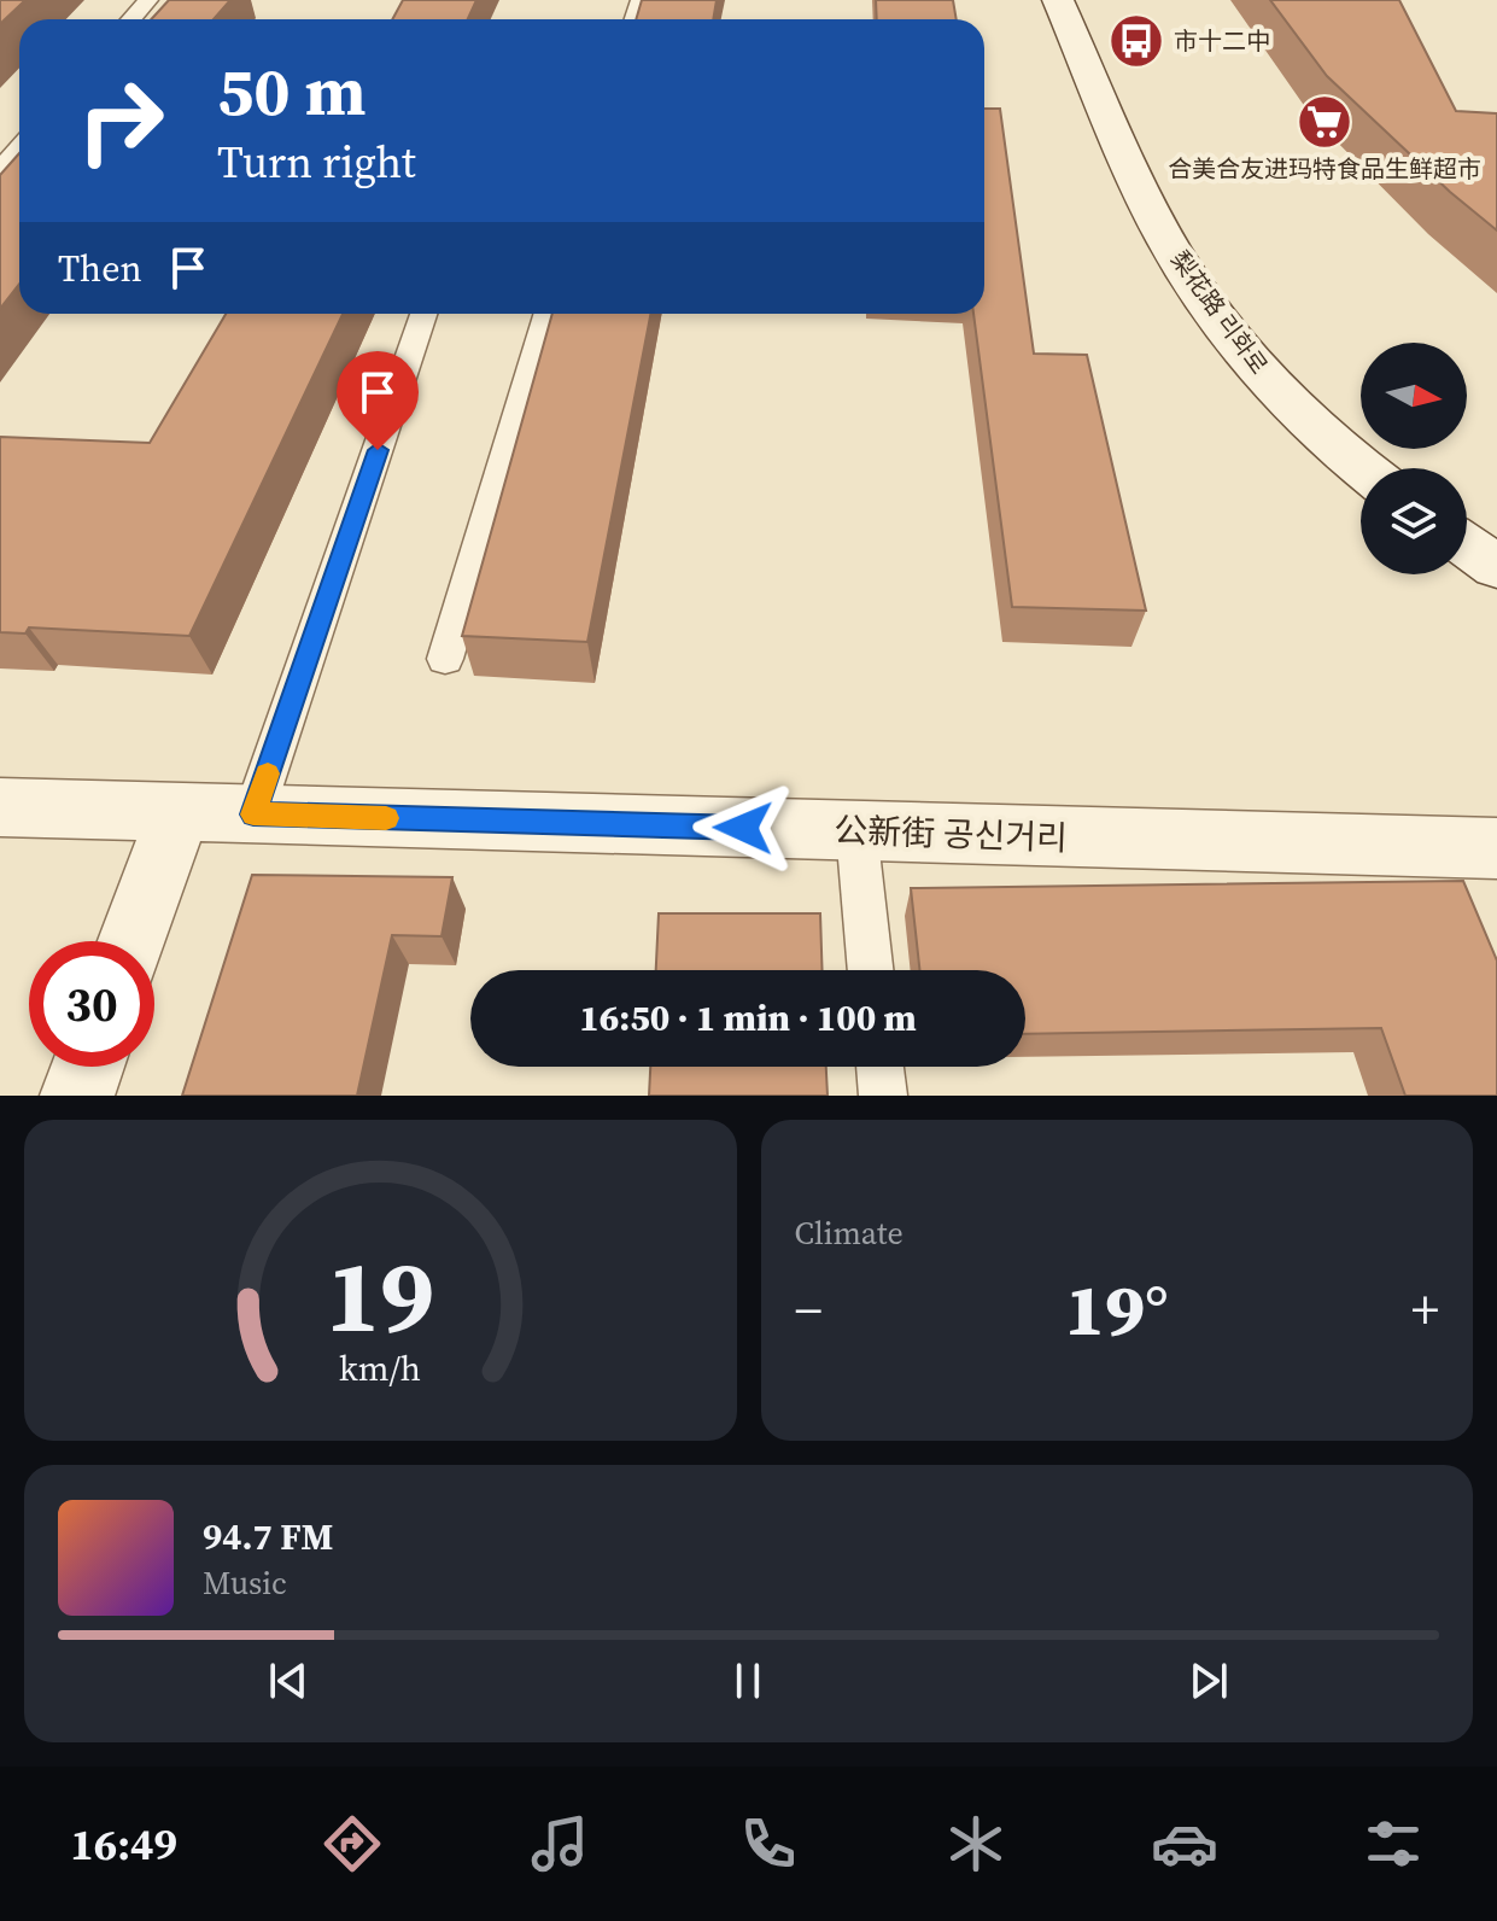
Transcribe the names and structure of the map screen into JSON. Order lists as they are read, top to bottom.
{
  "streets": {
    "street": ["梨花路 리화로", "公新街 공신거리"]
  },
  "places": {
    "bus stop": ["市十二中"],
    "supermarket": ["合美合友进玛特食品生鲜超市"]
  },
  "north": "right",
  "page": {
    "turn": ["50 m", "Turn right"],
    "then": "Then",
    "limit": "30",
    "trip": "16:50 · 1 min · 100 m",
    "tile": "Climate",
    "heat": ["−", "19°", "+"],
    "song": ["94.7 FM", "Music"],
    "tabs": "16:49",
    "gauge": ["19", "km/h"]
  }
}
